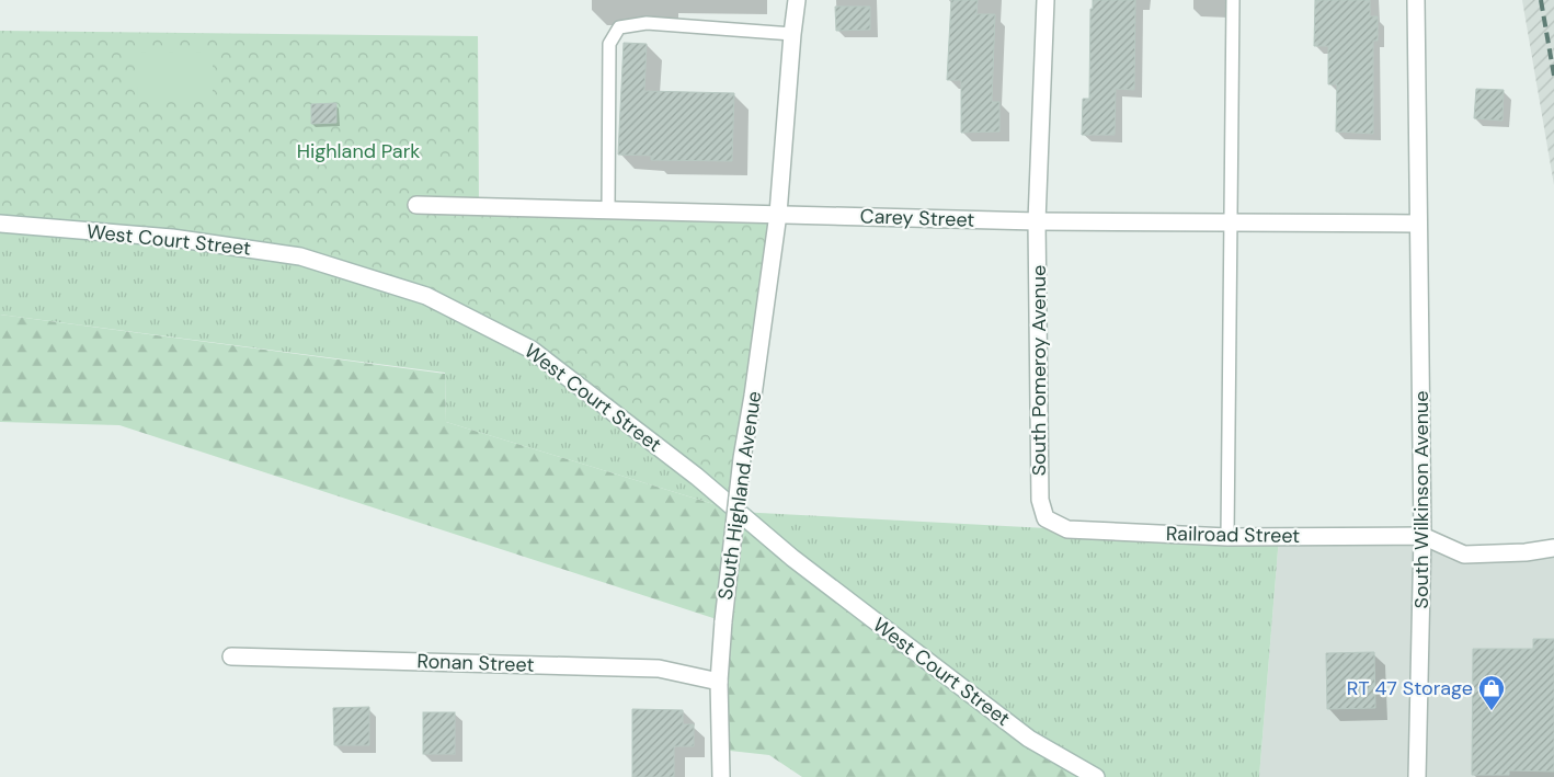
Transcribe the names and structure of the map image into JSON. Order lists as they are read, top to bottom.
{
  "streets": {
    "street": [
      "Carey Street",
      "West Court Street",
      "South Pomeroy Avenue",
      "South Highland Avenue",
      "South Wilkinson Avenue",
      "Railroad Street",
      "Ronan Street"
    ]
  },
  "crossings": [
    ["Carey Street", "South Pomeroy Avenue"],
    ["Carey Street", "South Highland Avenue"],
    ["Carey Street", "South Wilkinson Avenue"],
    ["South Pomeroy Avenue", "Railroad Street"],
    ["South Highland Avenue", "Ronan Street"],
    ["South Wilkinson Avenue", "Railroad Street"]
  ],
  "parks": ["Highland Park"],
  "places": {
    "shop": ["RT 47 Storage"]
  }
}
